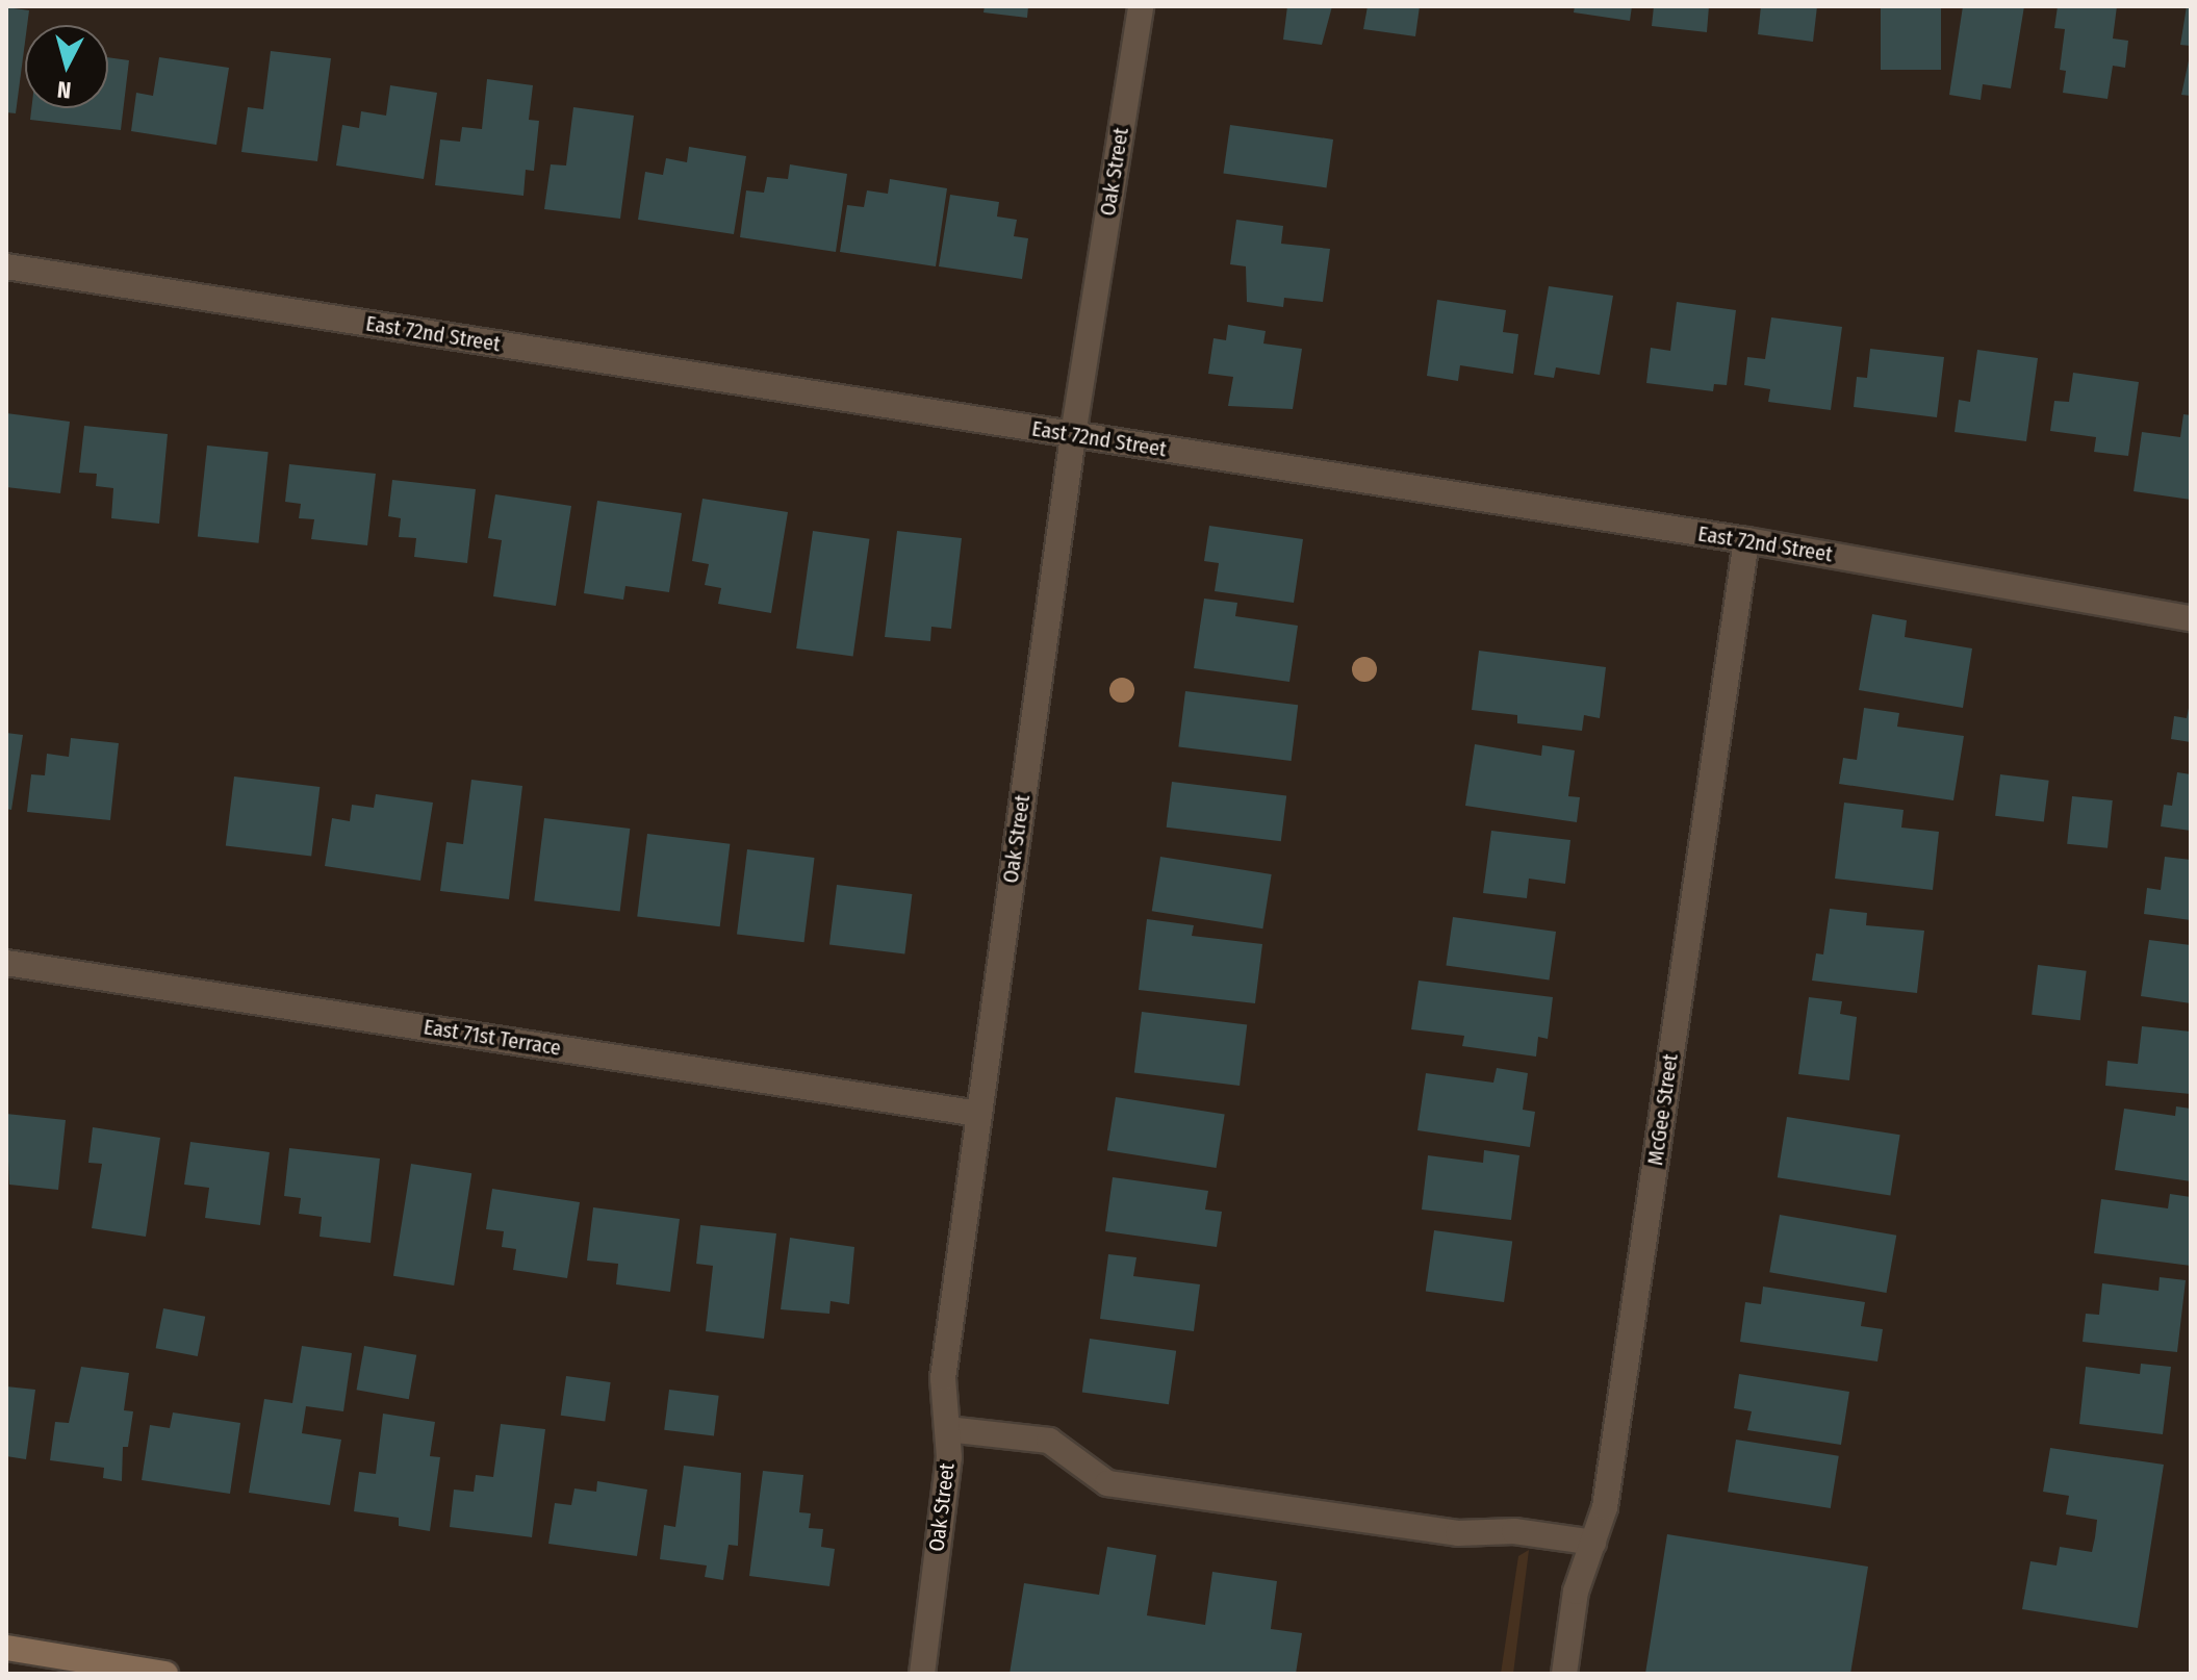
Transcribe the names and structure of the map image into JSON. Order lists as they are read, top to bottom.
{
  "streets": {
    "street": [
      "Oak Street",
      "East 72nd Street",
      "East 71st Terrace",
      "McGee Street"
    ]
  },
  "crossings": [
    ["Oak Street", "East 72nd Street"],
    ["Oak Street", "East 71st Terrace"],
    ["East 72nd Street", "McGee Street"]
  ],
  "north": "bottom"
}
